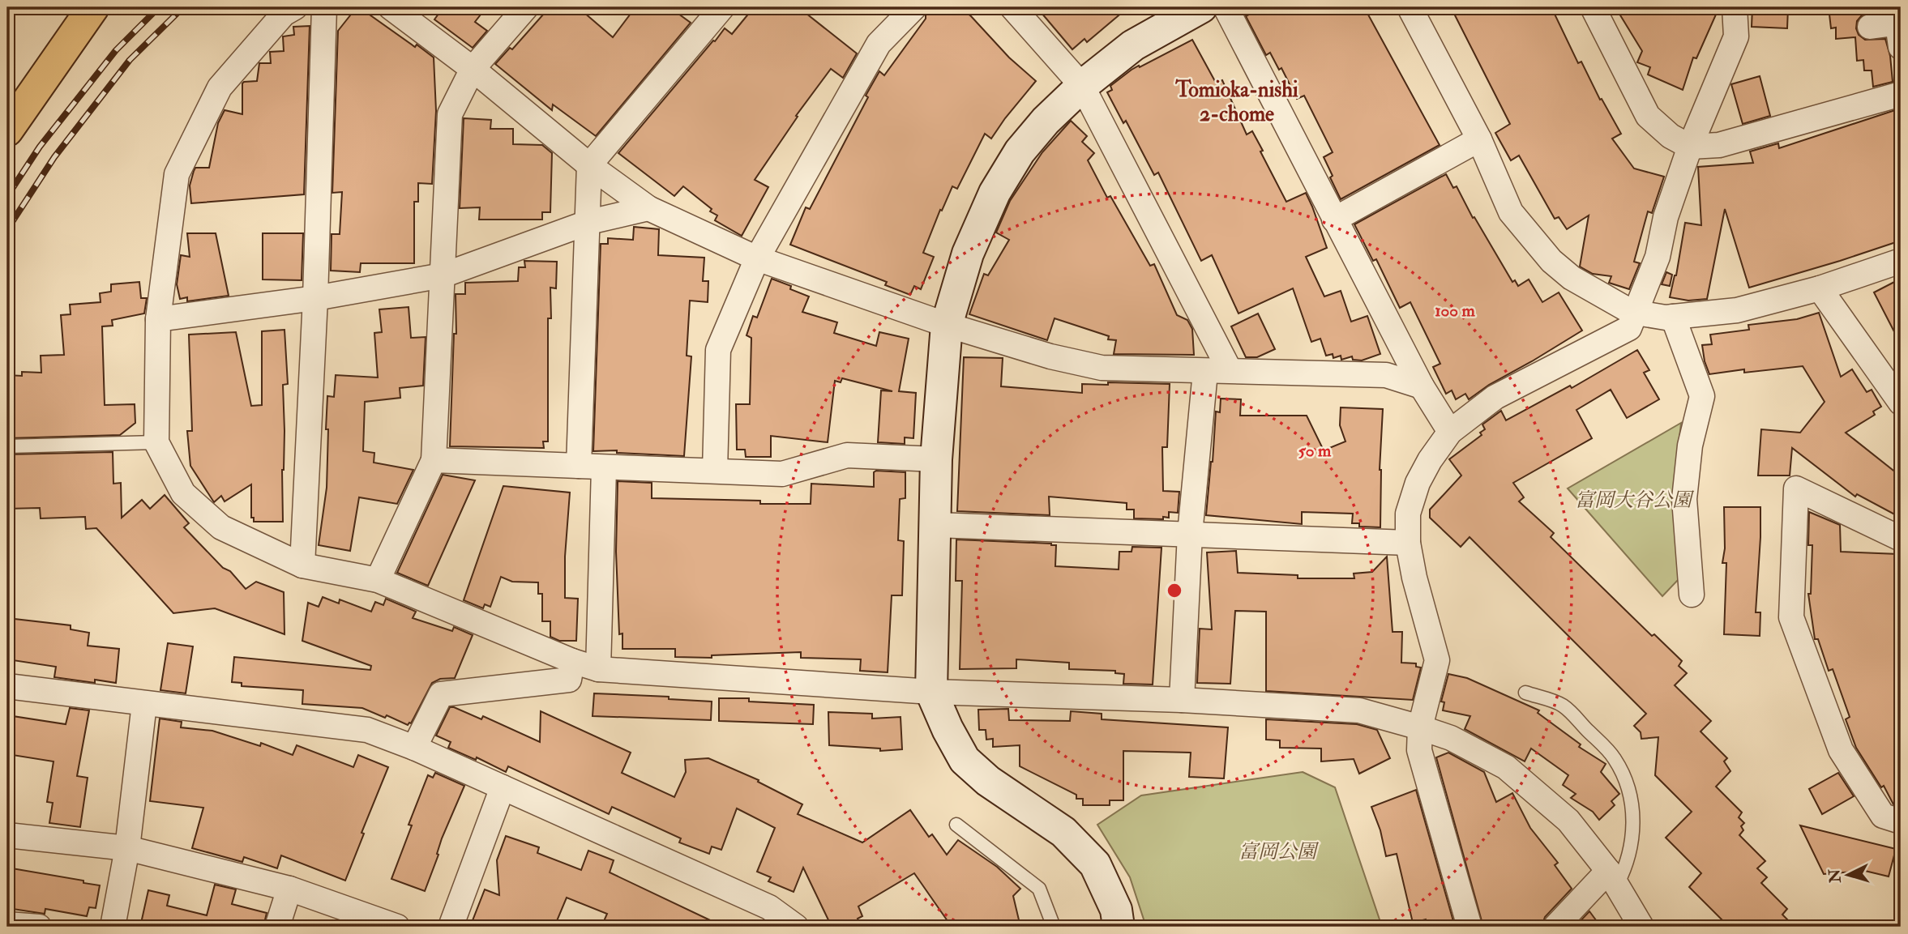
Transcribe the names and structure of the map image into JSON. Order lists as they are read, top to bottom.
{
  "districts": ["Tomioka-nishi 2-chome"],
  "parks": ["富岡大谷公園", "富岡公園"],
  "north": "left",
  "rings": ["100 m", "50 m"]
}
